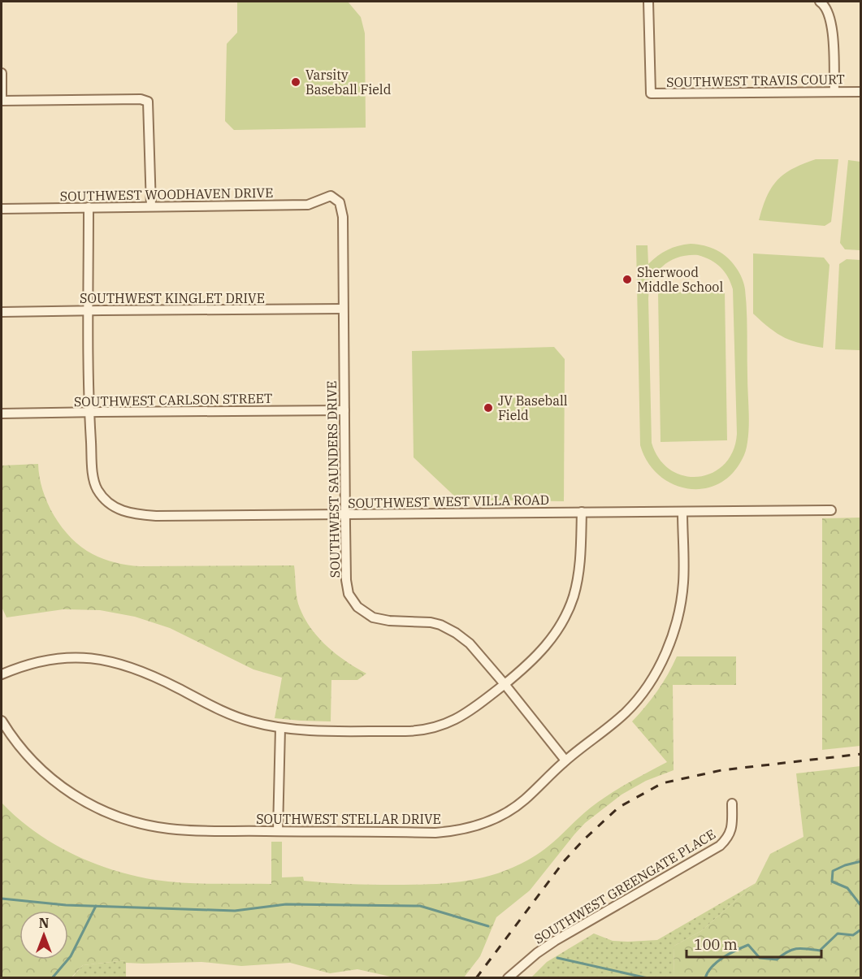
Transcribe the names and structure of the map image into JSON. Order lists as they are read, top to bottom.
{
  "streets": {
    "street": [
      "SOUTHWEST TRAVIS COURT",
      "SOUTHWEST WOODHAVEN DRIVE",
      "SOUTHWEST KINGLET DRIVE",
      "SOUTHWEST CARLSON STREET",
      "SOUTHWEST SAUNDERS DRIVE",
      "SOUTHWEST WEST VILLA ROAD",
      "SOUTHWEST STELLAR DRIVE",
      "SOUTHWEST GREENGATE PLACE"
    ]
  },
  "crossings": [
    ["SOUTHWEST WOODHAVEN DRIVE", "SOUTHWEST SAUNDERS DRIVE"],
    ["SOUTHWEST WOODHAVEN DRIVE", "SOUTHWEST WEST VILLA ROAD"],
    ["SOUTHWEST KINGLET DRIVE", "SOUTHWEST SAUNDERS DRIVE"],
    ["SOUTHWEST KINGLET DRIVE", "SOUTHWEST WEST VILLA ROAD"],
    ["SOUTHWEST CARLSON STREET", "SOUTHWEST SAUNDERS DRIVE"],
    ["SOUTHWEST CARLSON STREET", "SOUTHWEST WEST VILLA ROAD"],
    ["SOUTHWEST SAUNDERS DRIVE", "SOUTHWEST WEST VILLA ROAD"],
    ["SOUTHWEST SAUNDERS DRIVE", "SOUTHWEST STELLAR DRIVE"],
    ["SOUTHWEST WEST VILLA ROAD", "SOUTHWEST STELLAR DRIVE"]
  ],
  "places": ["Varsity Baseball Field", "Sherwood Middle School", "JV Baseball Field"],
  "scale_bar": "100 m",
  "north": "top"
}
